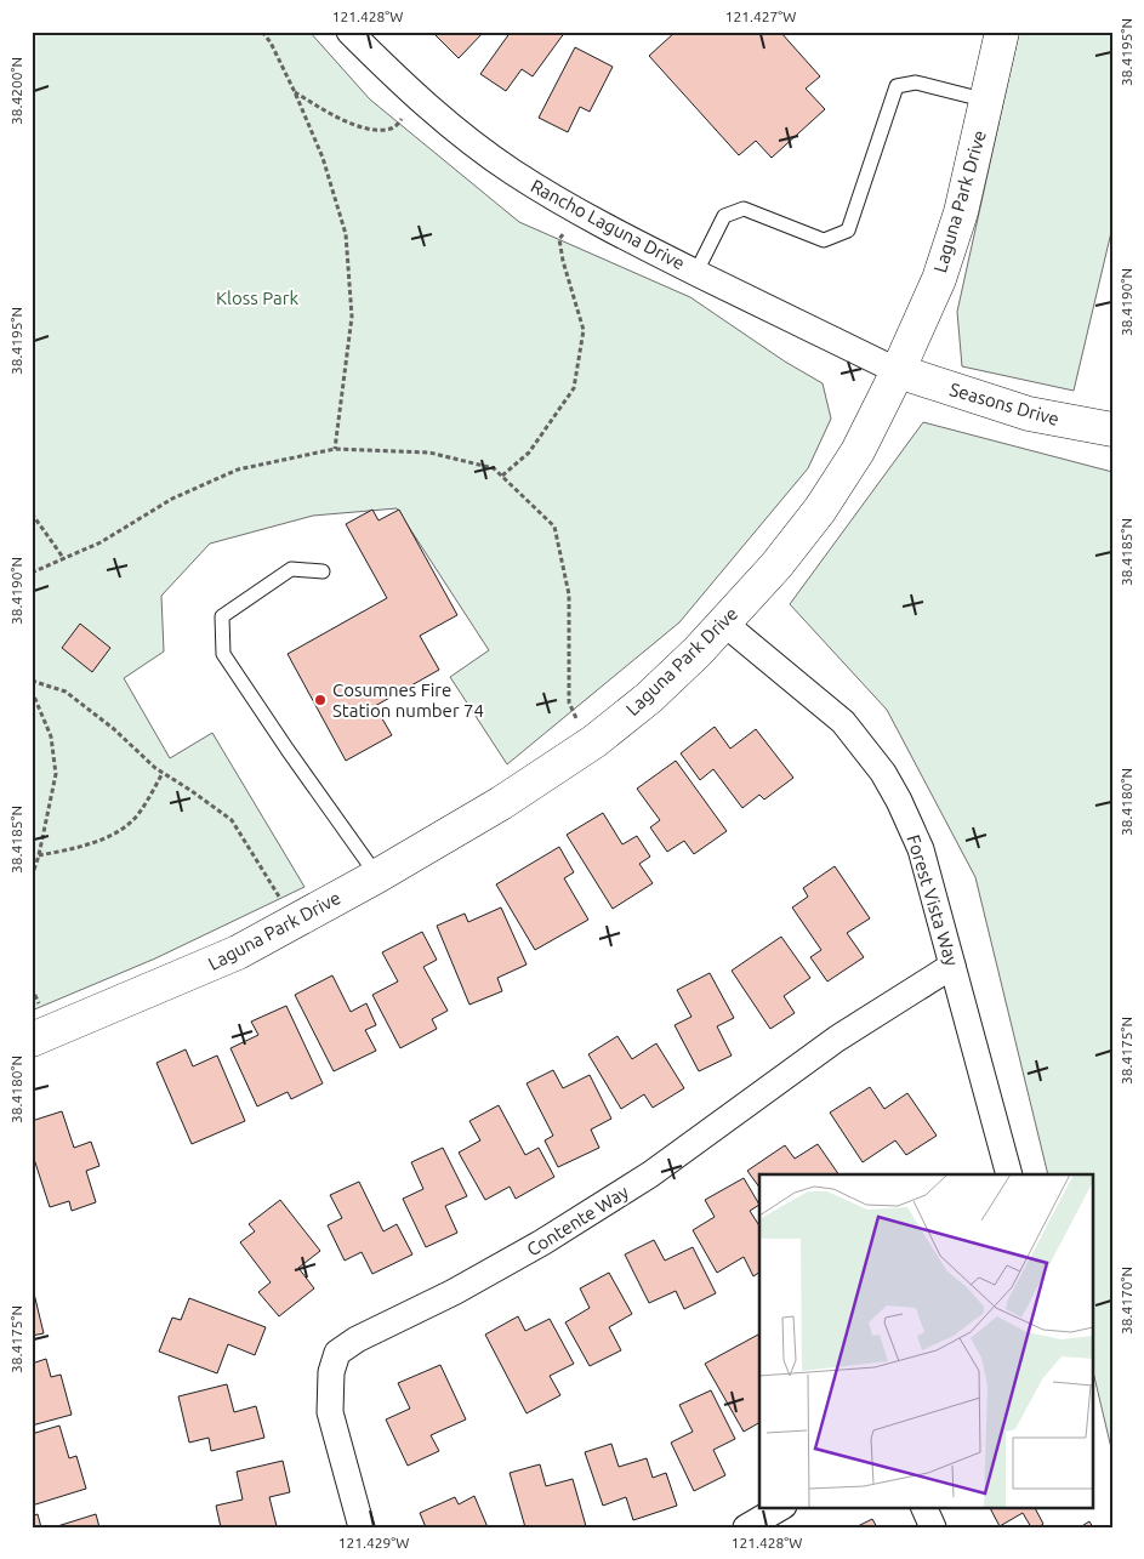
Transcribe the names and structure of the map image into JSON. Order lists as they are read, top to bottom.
{
  "streets": {
    "street": [
      "Laguna Park Drive",
      "Rancho Laguna Drive",
      "Seasons Drive",
      "Forest Vista Way",
      "Contente Way"
    ]
  },
  "crossings": [
    ["Laguna Park Drive", "Rancho Laguna Drive"],
    ["Laguna Park Drive", "Seasons Drive"],
    ["Laguna Park Drive", "Forest Vista Way"],
    ["Rancho Laguna Drive", "Seasons Drive"],
    ["Forest Vista Way", "Contente Way"]
  ],
  "parks": ["Kloss Park"],
  "places": ["Cosumnes Fire Station number 74"],
  "coordinates": [
    "121.428°W",
    "121.427°W",
    "38.4195°N",
    "38.4200°N",
    "38.4190°N",
    "38.4185°N",
    "38.4180°N",
    "38.4175°N",
    "38.4170°N",
    "121.429°W"
  ]
}
